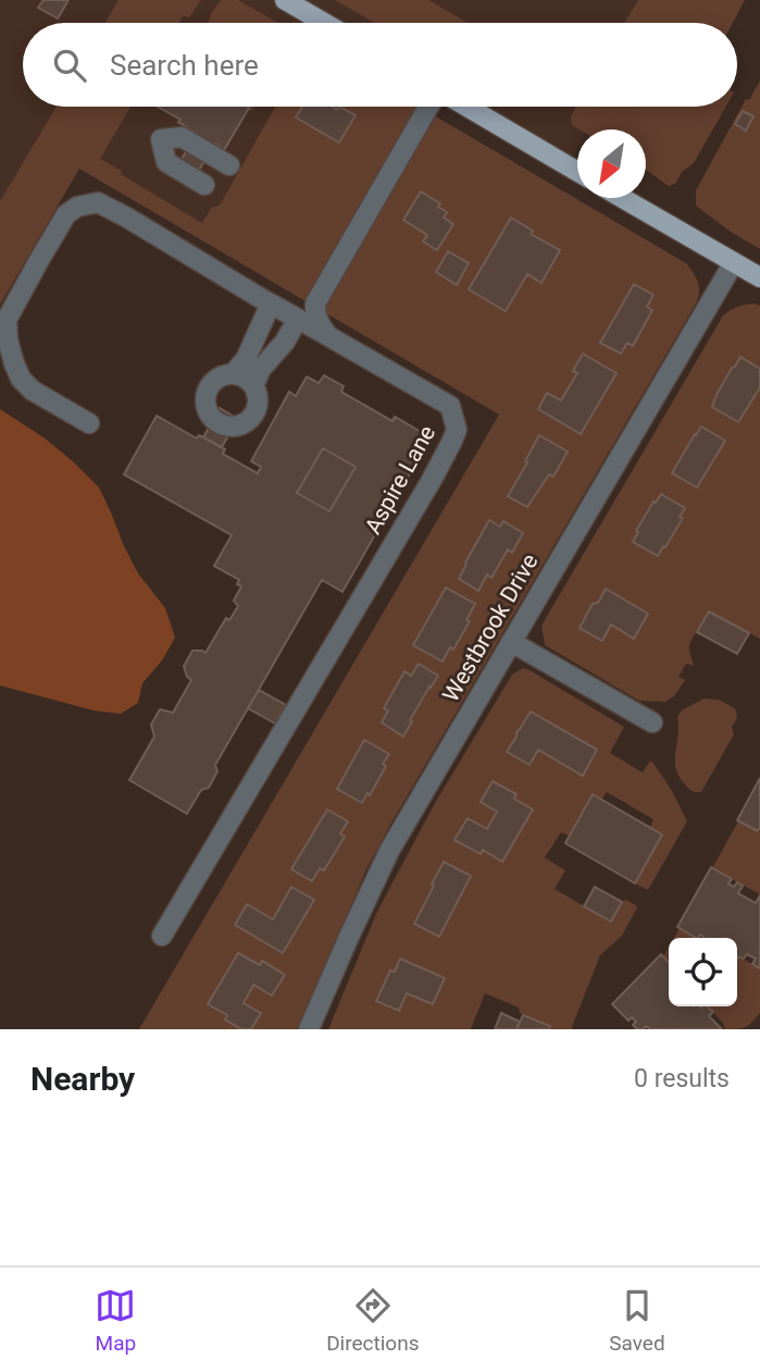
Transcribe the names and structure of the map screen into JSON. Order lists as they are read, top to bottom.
{
  "streets": {
    "street": ["Aspire Lane", "Westbrook Drive"]
  },
  "north": "bottom left",
  "page": {
    "search": "Search here",
    "heading": ["Nearby", "0 results"],
    "nav": ["Map", "Directions", "Saved"]
  }
}
